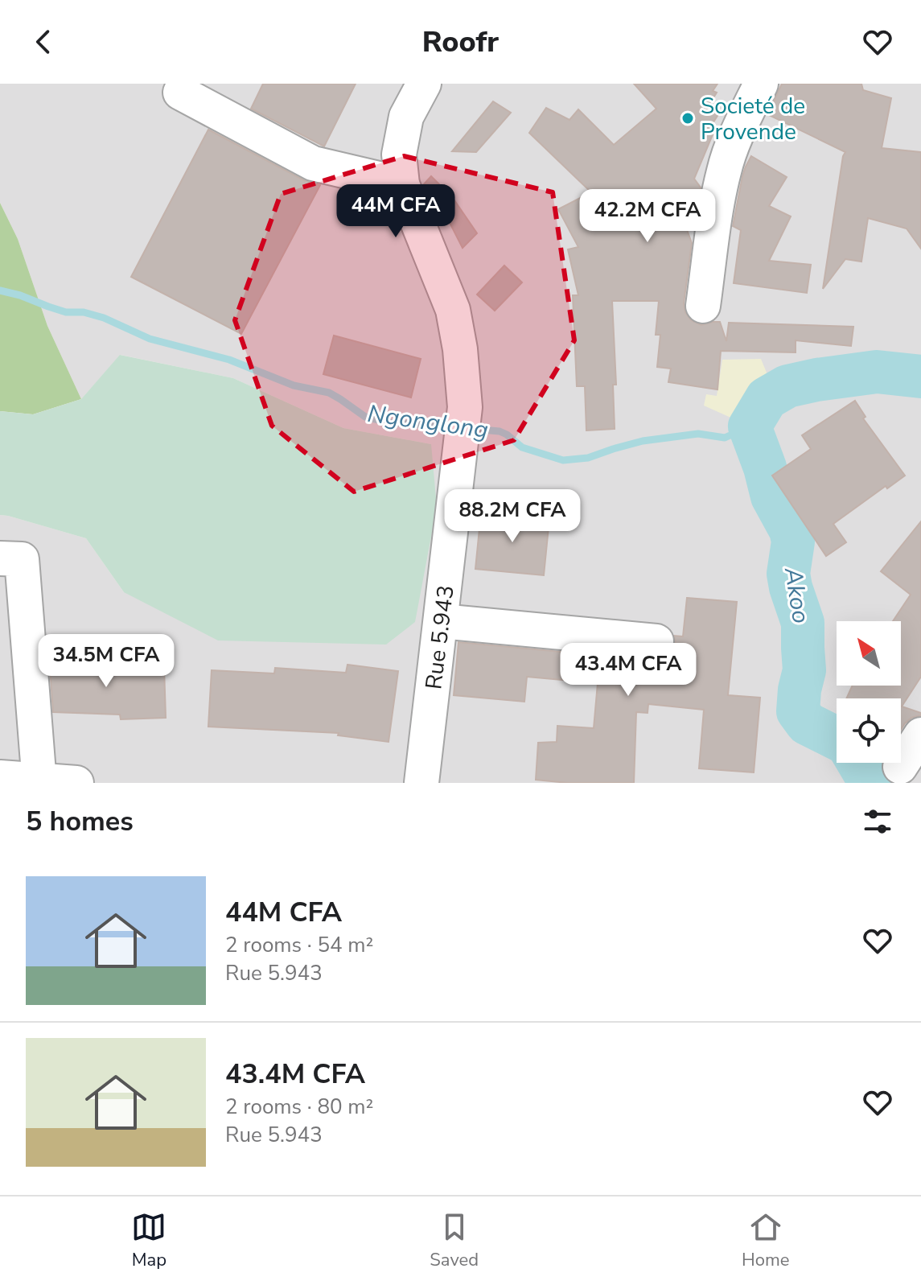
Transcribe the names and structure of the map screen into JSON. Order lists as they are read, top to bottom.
{
  "streets": {
    "street": ["Rue 5.943"]
  },
  "water": ["Ngonglong", "Akoo"],
  "places": ["Societé de Provende"],
  "north": "top left",
  "page": {
    "header": "Roofr",
    "price": [
      "44M CFA",
      "42.2M CFA",
      "88.2M CFA",
      "34.5M CFA",
      "43.4M CFA"
    ],
    "heading": "5 homes",
    "list": [
      {
        "name": "44M CFA",
        "note": "2 rooms · 54 m² · Rue 5.943"
      },
      {
        "name": "43.4M CFA",
        "note": "2 rooms · 80 m² · Rue 5.943"
      }
    ],
    "tabs": ["Map", "Saved", "Home"]
  }
}
